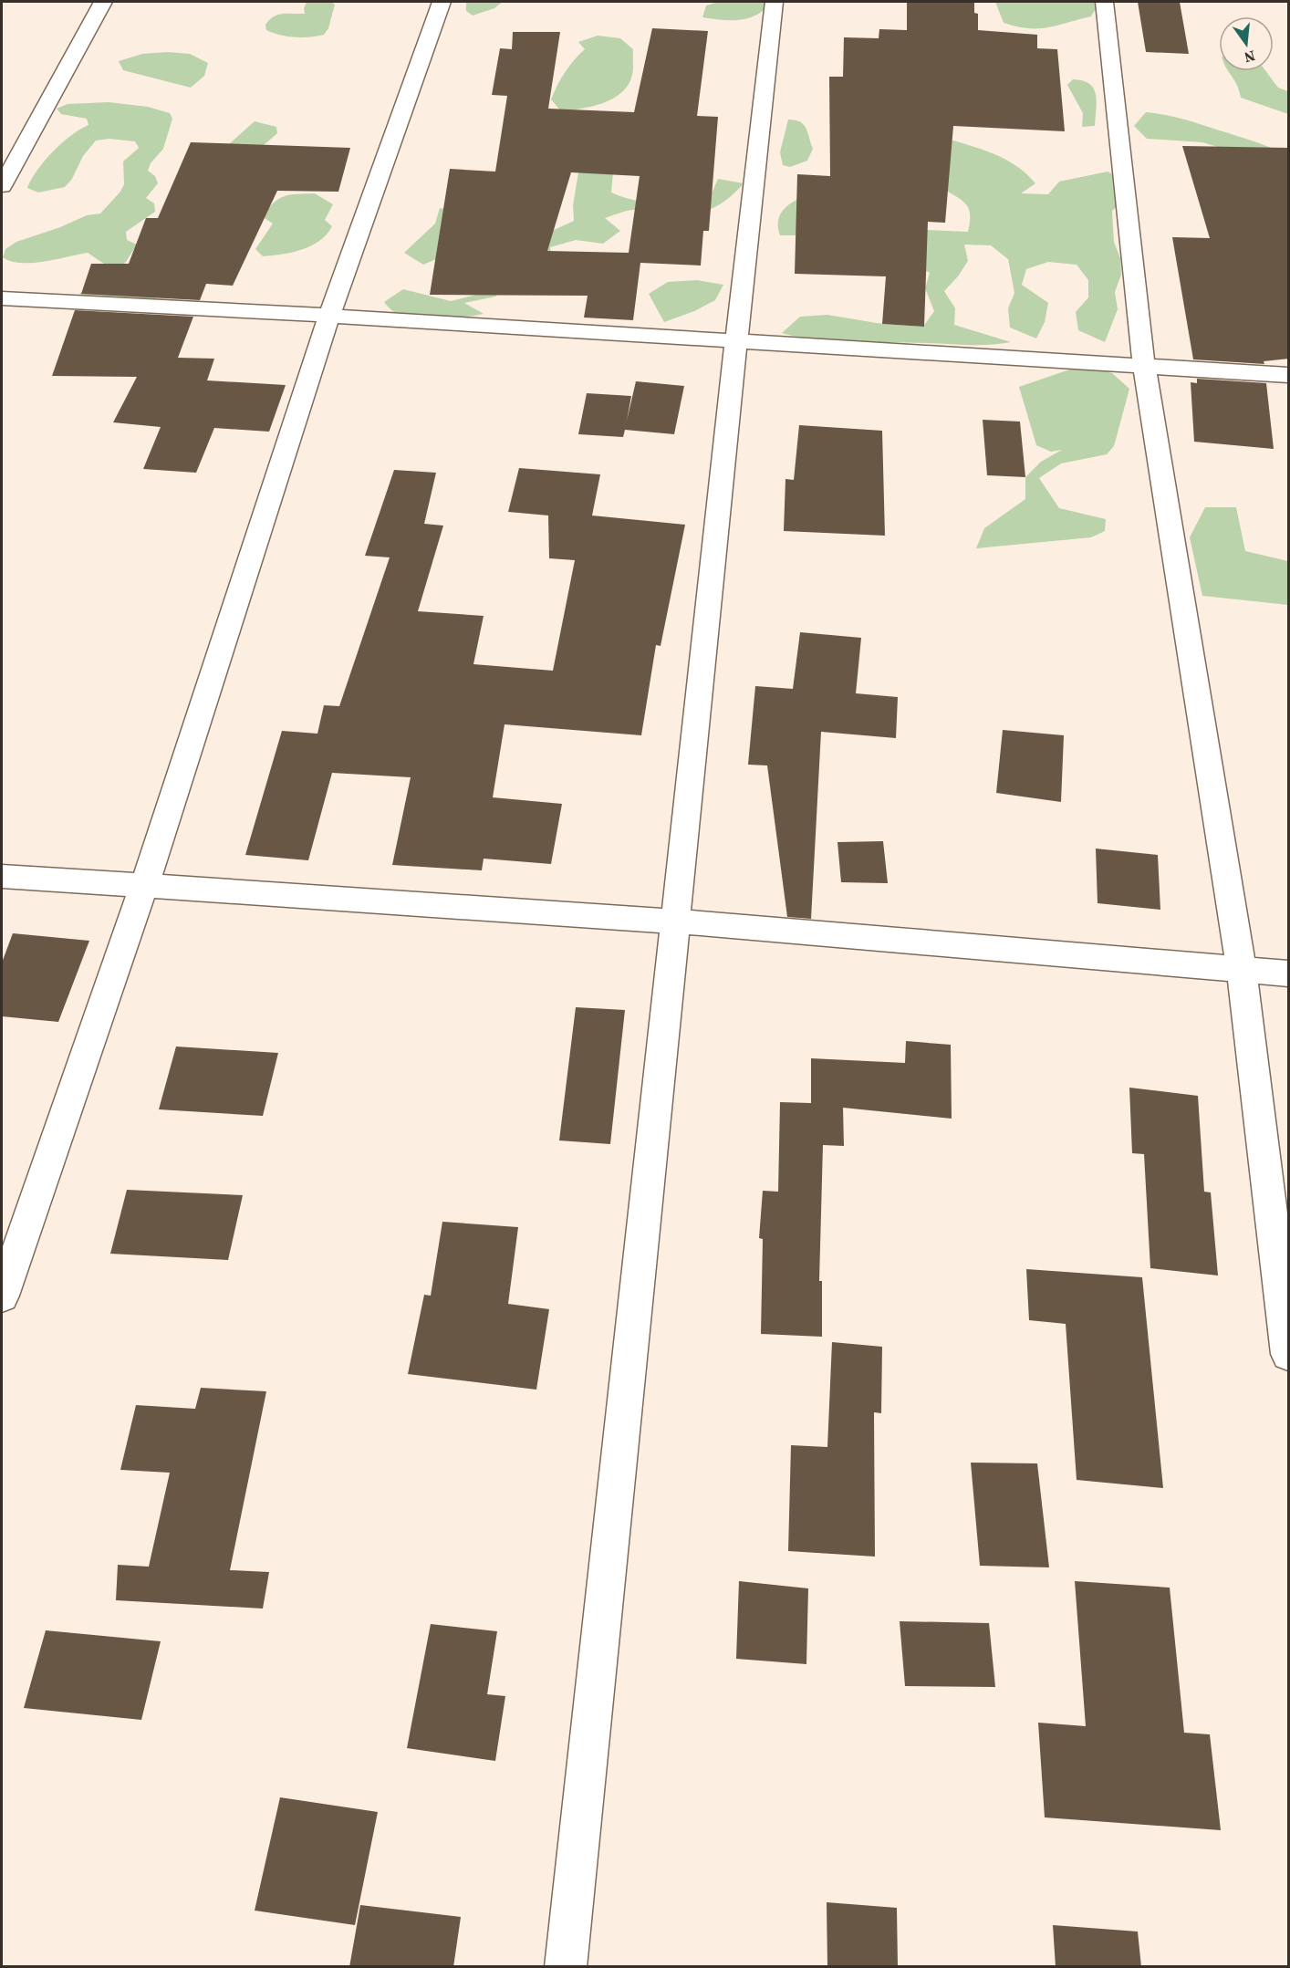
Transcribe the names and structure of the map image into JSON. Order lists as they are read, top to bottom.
{
  "north": "bottom"
}
